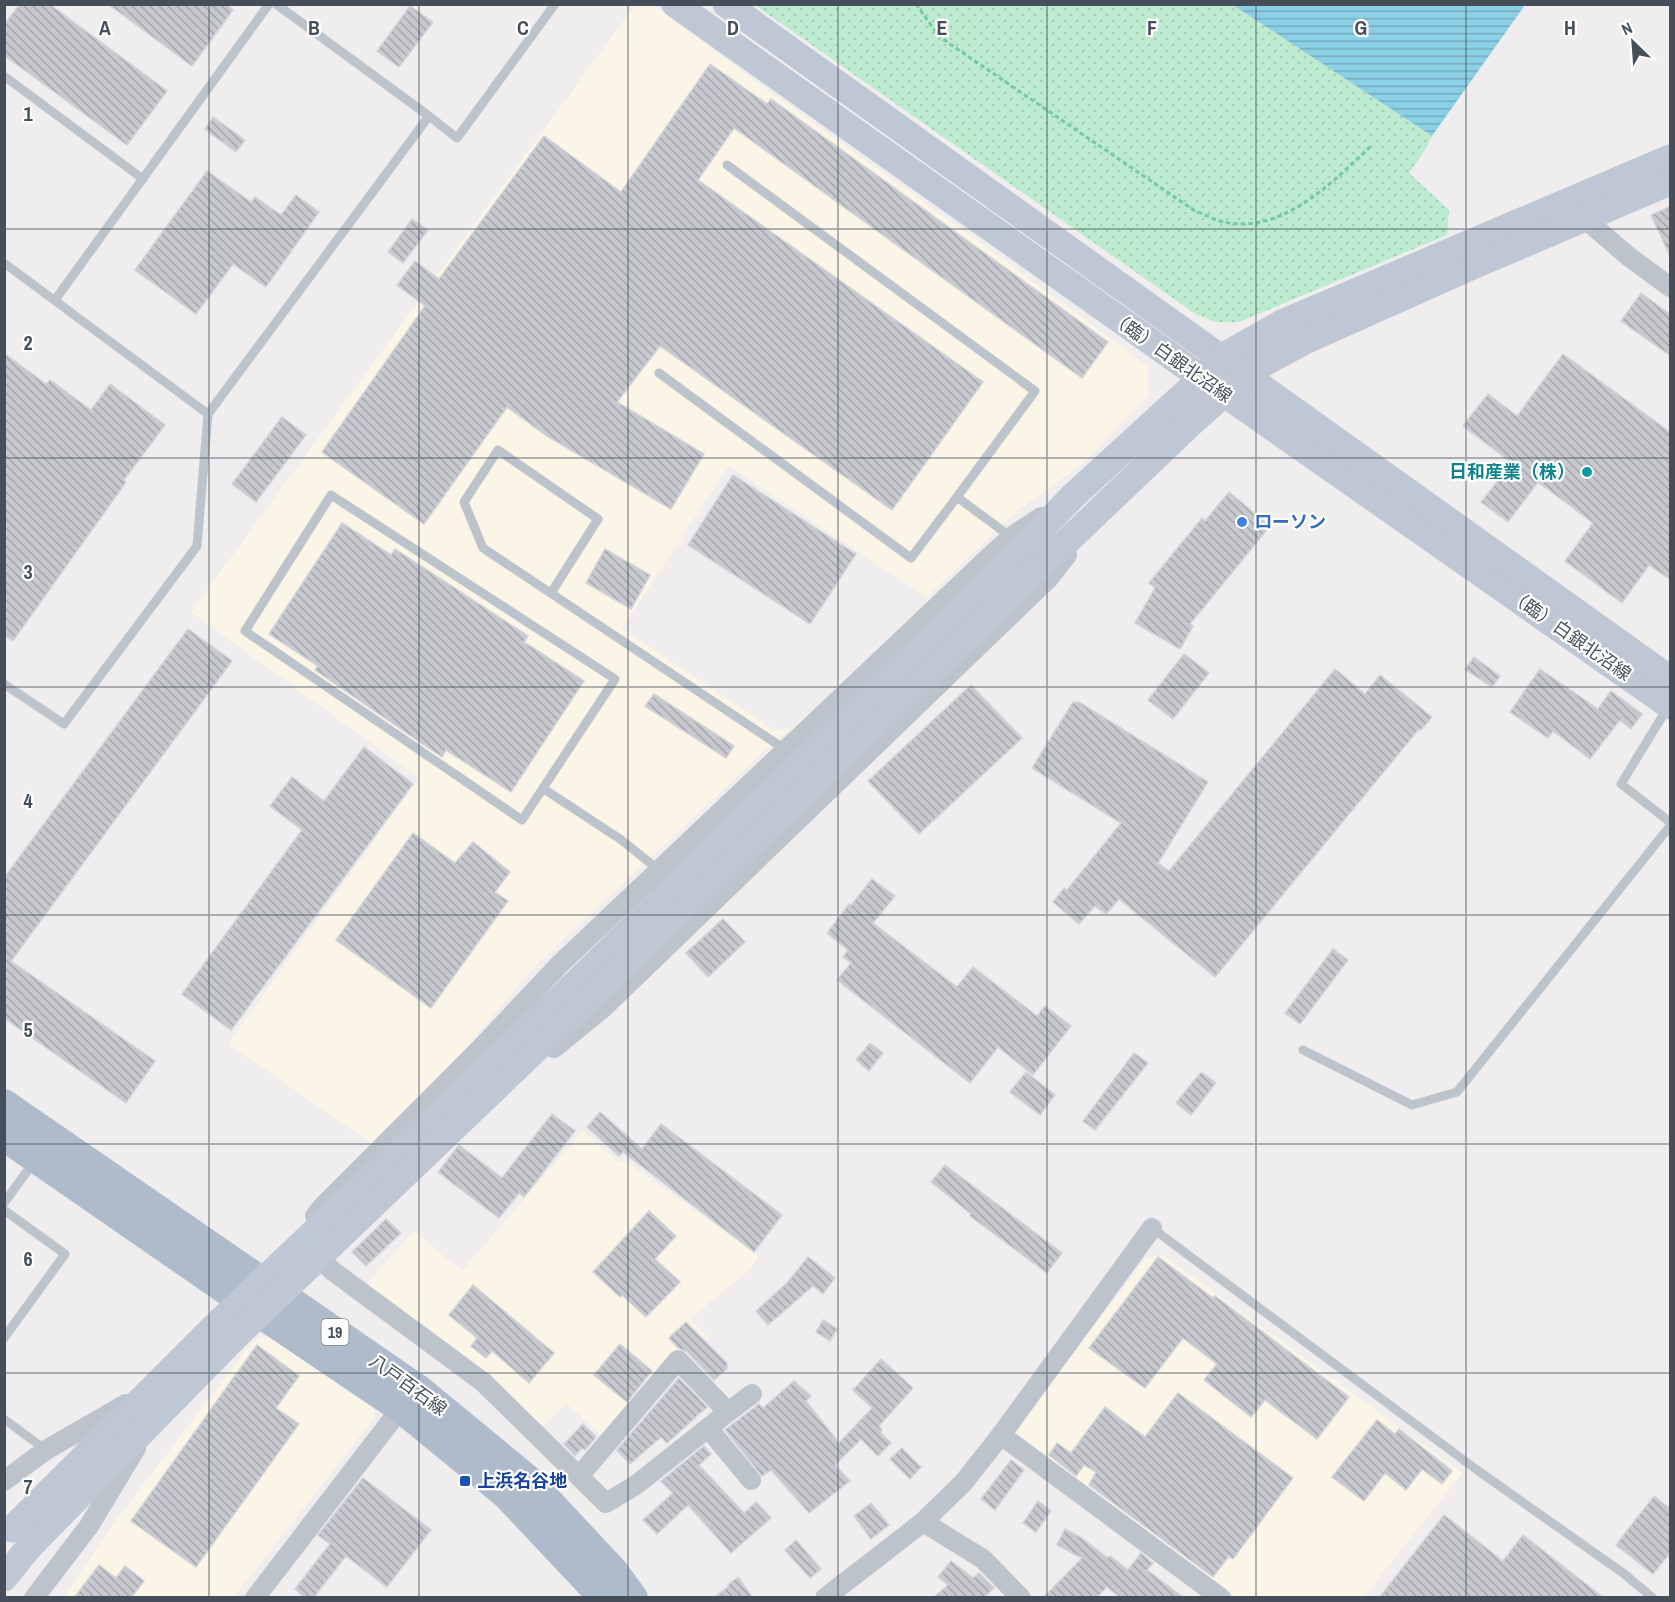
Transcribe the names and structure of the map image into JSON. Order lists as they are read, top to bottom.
{
  "streets": {
    "main road": ["19", "八戸百石線"],
    "street": ["（臨）白銀北沼線"]
  },
  "places": {
    "other": ["日和産業（株）", "ローソン"],
    "transit": ["上浜名谷地"]
  },
  "north": "top left",
  "grid": {
    "columns": [
      "A",
      "B",
      "C",
      "D",
      "E",
      "F",
      "G",
      "H"
    ],
    "rows": [
      "1",
      "2",
      "3",
      "4",
      "5",
      "6",
      "7"
    ]
  }
}
